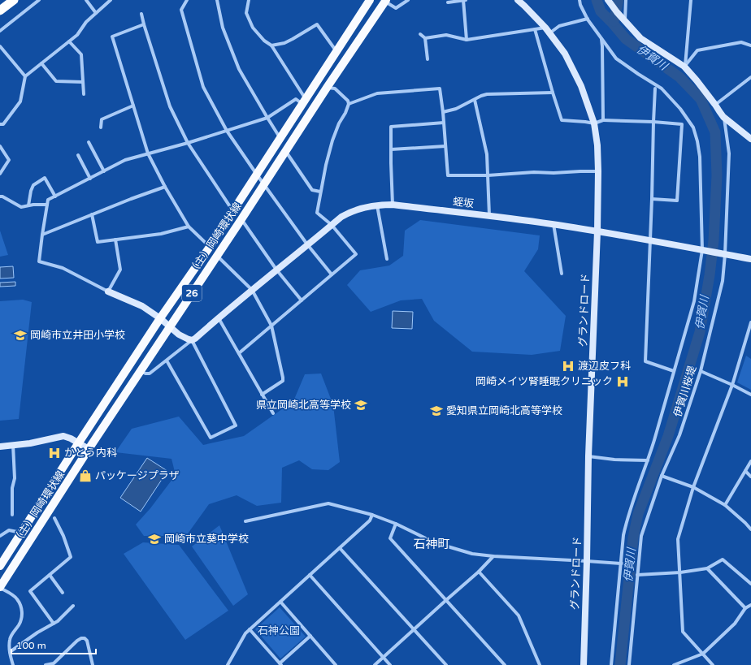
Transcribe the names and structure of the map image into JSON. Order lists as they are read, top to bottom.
{
  "streets": {
    "main road": ["（主）岡崎環状線", "26"],
    "street": ["蛭坂", "グランドロード", "伊賀川桜堤"]
  },
  "crossings": [
    ["蛭坂", "グランドロード"],
    ["蛭坂", "伊賀川桜堤"]
  ],
  "districts": ["石神町"],
  "water": ["伊賀川"],
  "parks": ["石神公園"],
  "places": {
    "school or university": [
      "岡崎市立井田小学校",
      "県立岡崎北高等学校",
      "愛知県立岡崎北高等学校",
      "岡崎市立葵中学校"
    ],
    "hospital": ["渡辺皮フ科", "岡崎メイツ腎睡眠クリニック", "かとう内科"],
    "shop": ["パッケージプラザ"]
  },
  "scale_bar": "100 m"
}
